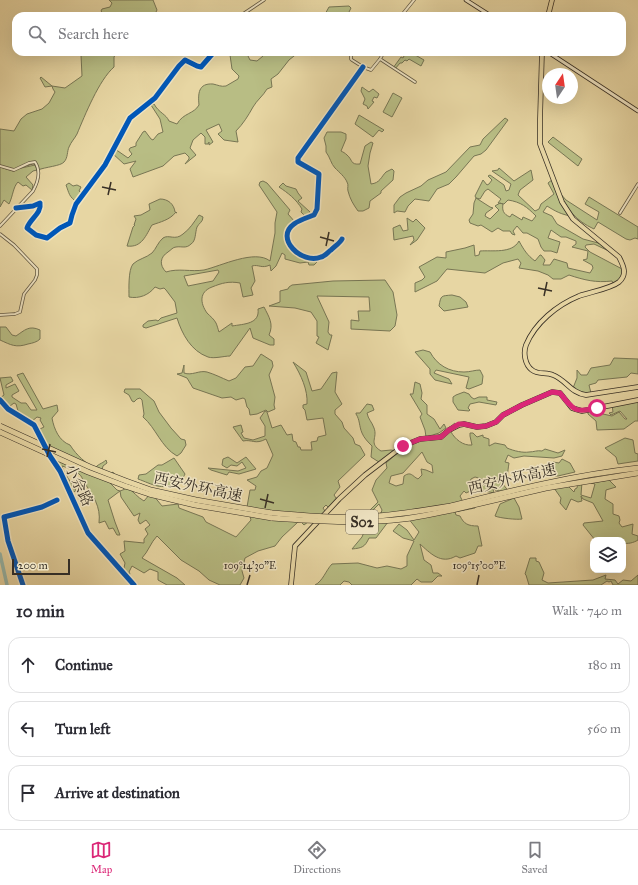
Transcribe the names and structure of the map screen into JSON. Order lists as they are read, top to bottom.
{
  "streets": {
    "highway": ["西安外环高速", "S02"],
    "street": ["小佘路"]
  },
  "scale_bar": "200 m",
  "north": "top",
  "page": {
    "search": "Search here",
    "scale": "200 m",
    "heading": ["10 min", "Walk · 740 m"],
    "list": [
      ["Continue", "180 m"],
      ["Turn left", "560 m"],
      "Arrive at destination"
    ],
    "nav": ["Map", "Directions", "Saved"]
  },
  "coordinates": ["109°14'30\"E", "109°15'00\"E"]
}
